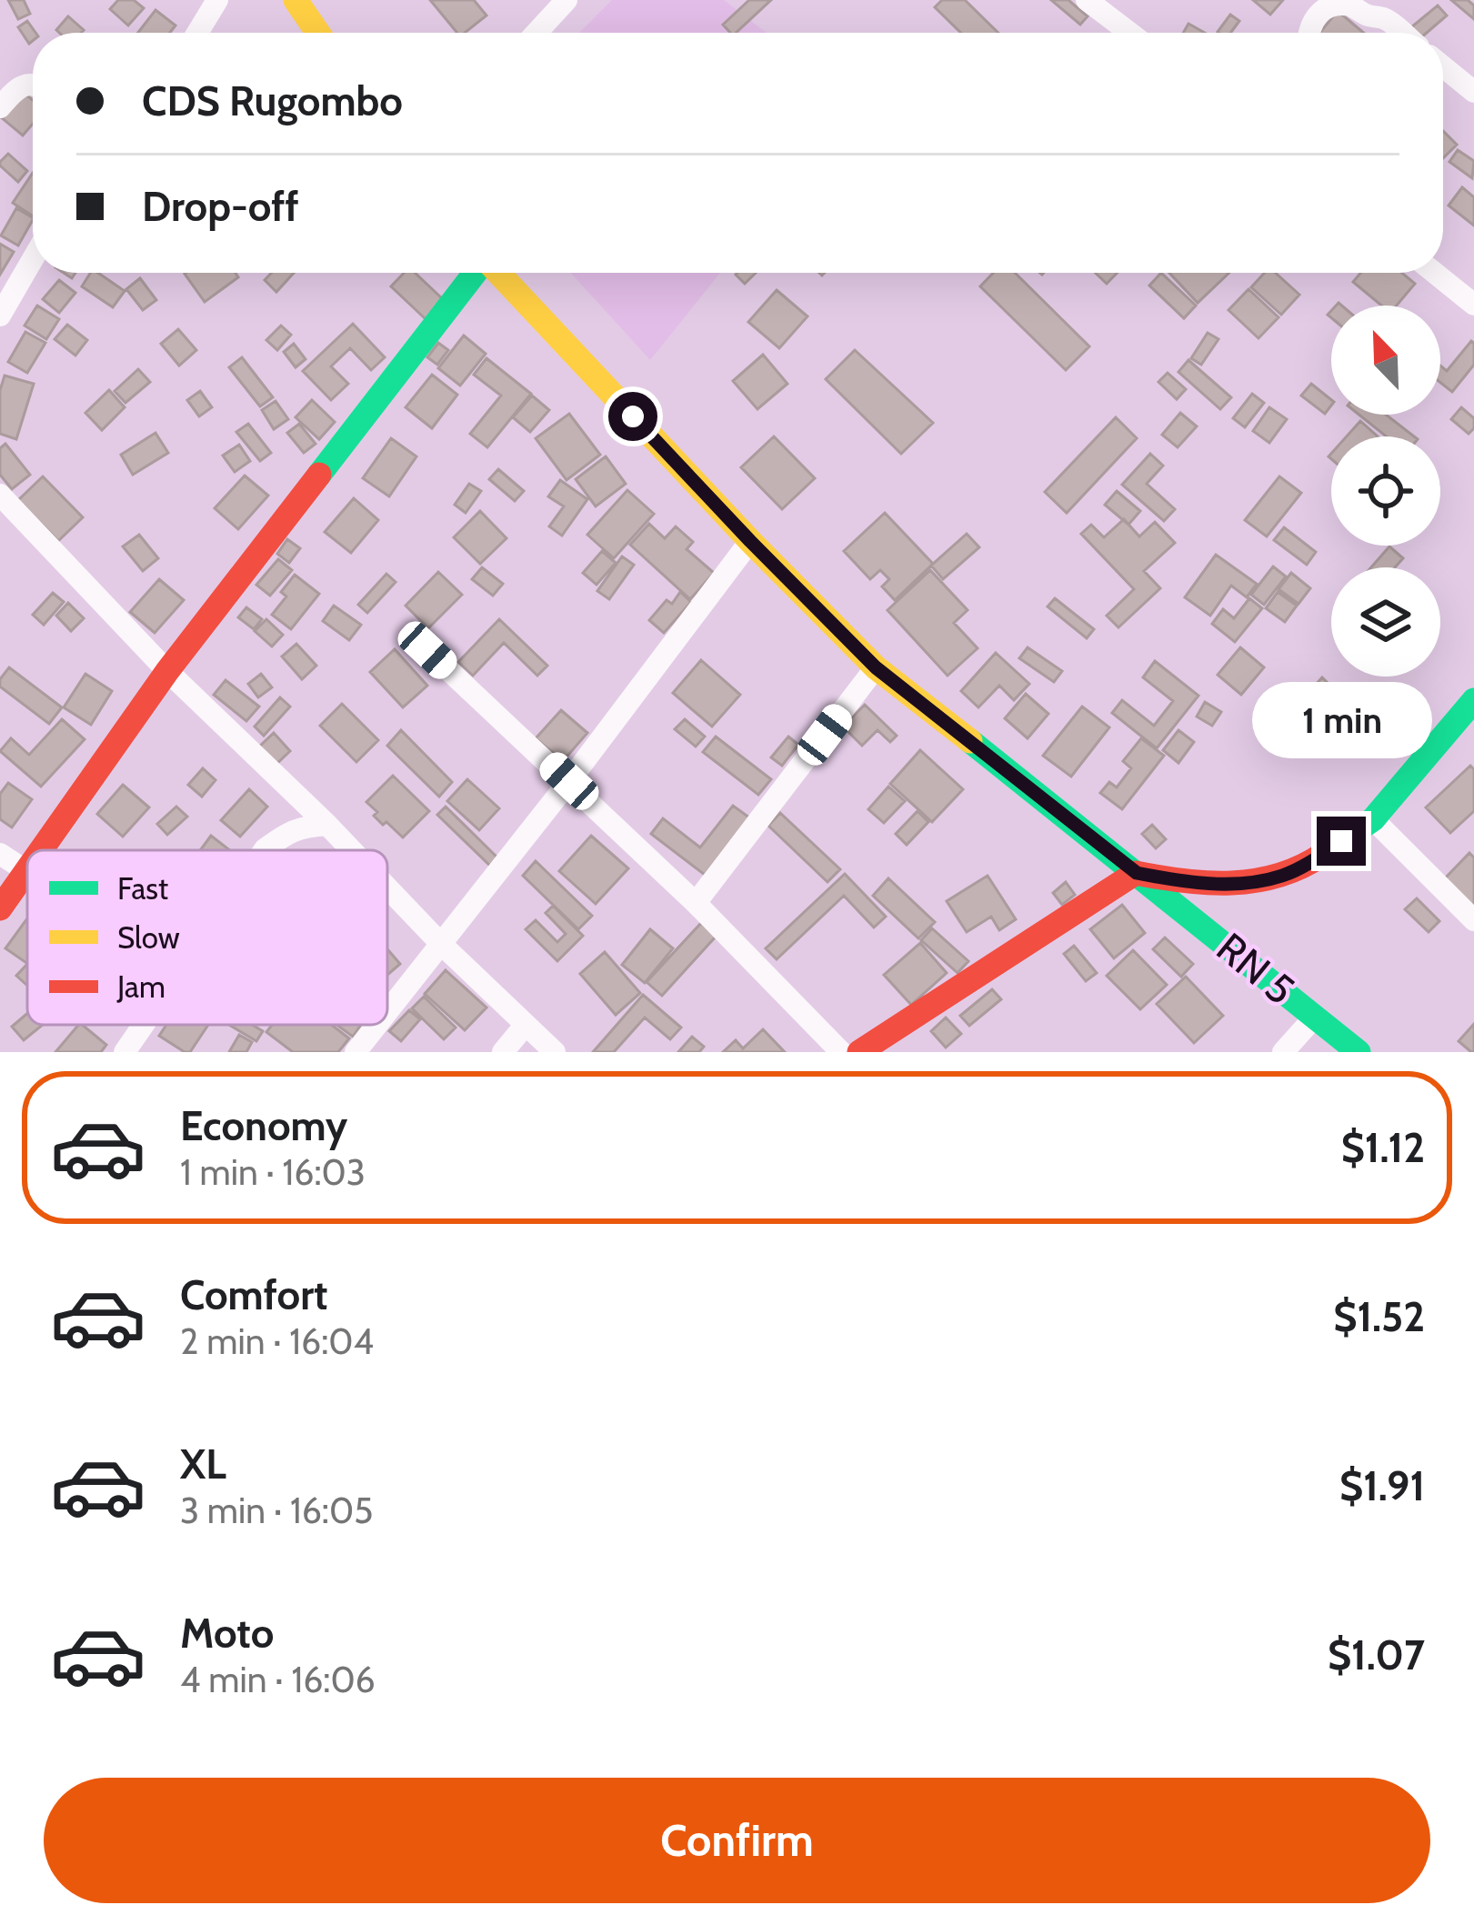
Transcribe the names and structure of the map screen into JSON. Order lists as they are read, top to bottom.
{
  "streets": {
    "street": ["RN 5"]
  },
  "legend": ["Fast", "Slow", "Jam"],
  "north": "top left",
  "page": {
    "banner": ["CDS Rugombo", "Drop-off"],
    "bubble": "1 min",
    "list": [
      {
        "name": "Economy",
        "note": "1 min · 16:03",
        "value": "$1.12"
      },
      {
        "name": "Comfort",
        "note": "2 min · 16:04",
        "value": "$1.52"
      },
      {
        "name": "XL",
        "note": "3 min · 16:05",
        "value": "$1.91"
      },
      {
        "name": "Moto",
        "note": "4 min · 16:06",
        "value": "$1.07"
      }
    ],
    "buttons": "Confirm"
  }
}
